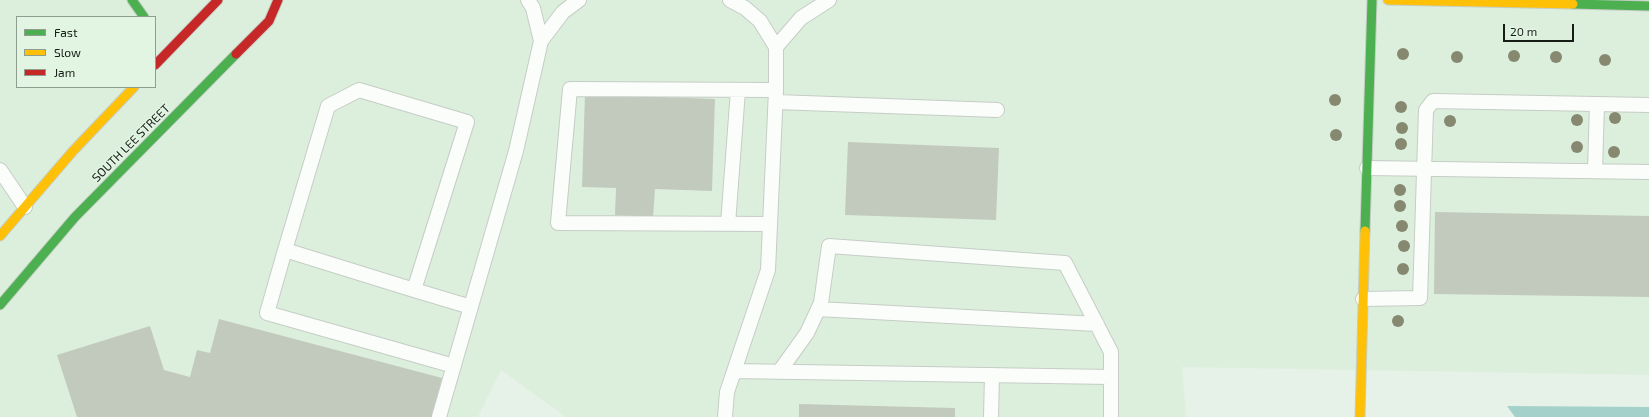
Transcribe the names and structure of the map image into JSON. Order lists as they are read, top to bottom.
{
  "streets": {
    "main road": ["SOUTH LEE STREET"]
  },
  "legend": ["Fast", "Slow", "Jam"],
  "scale_bar": "20 m"
}
